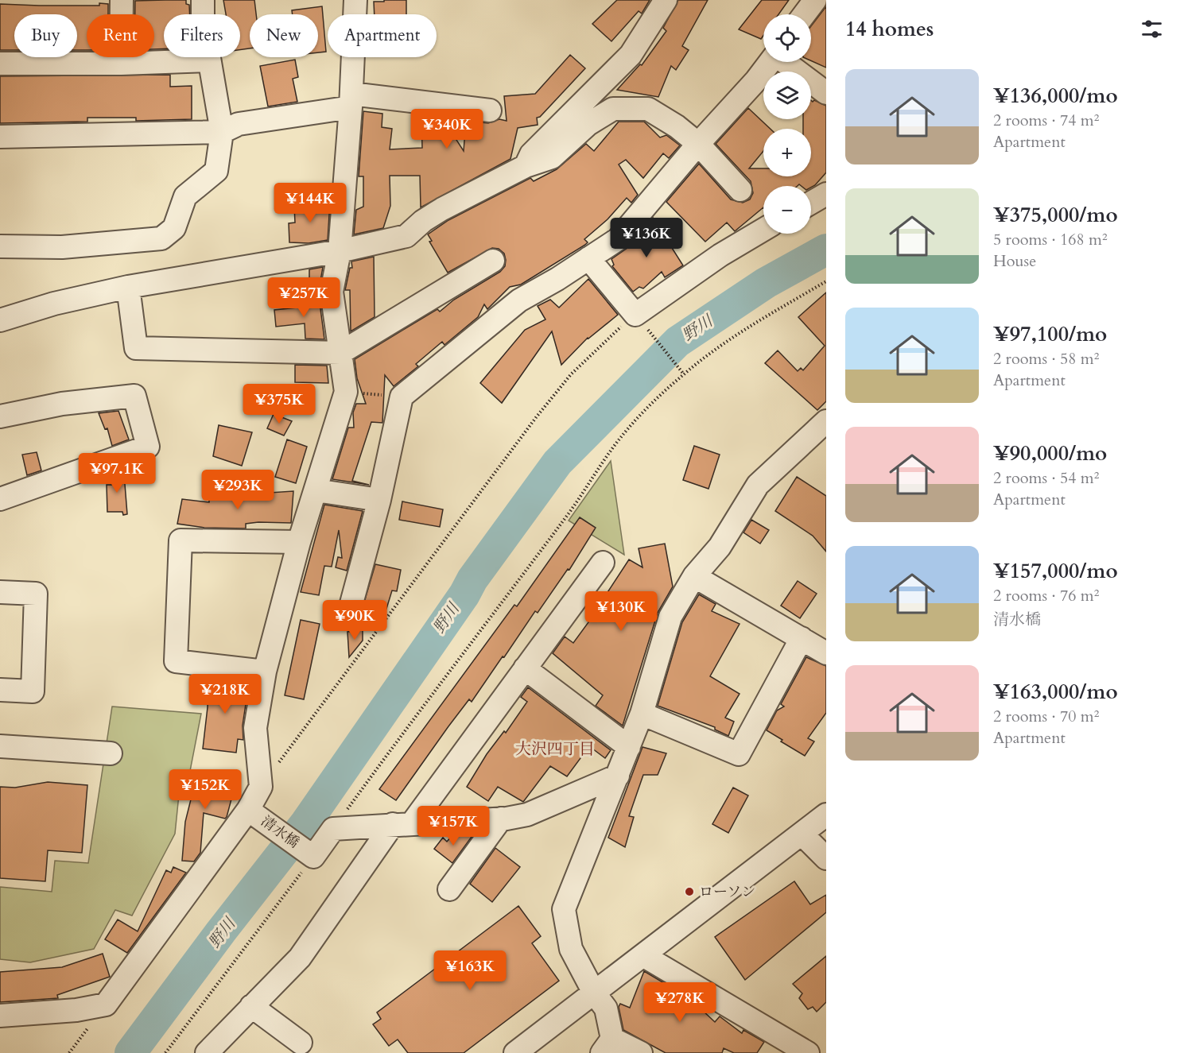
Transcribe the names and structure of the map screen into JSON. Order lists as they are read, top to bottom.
{
  "streets": {
    "street": ["清水橋"]
  },
  "districts": ["大沢四丁目"],
  "water": ["野川"],
  "places": ["ローソン"],
  "page": {
    "heading": "14 homes",
    "map_buttons": ["+", "−"],
    "chip": [
      "Buy",
      "Rent",
      "Filters",
      "New",
      "Apartment"
    ],
    "list": [
      {
        "name": "¥136,000/mo",
        "note": "2 rooms · 74 m² · Apartment"
      },
      {
        "name": "¥375,000/mo",
        "note": "5 rooms · 168 m² · House"
      },
      {
        "name": "¥97,100/mo",
        "note": "2 rooms · 58 m² · Apartment"
      },
      {
        "name": "¥90,000/mo",
        "note": "2 rooms · 54 m² · Apartment"
      },
      {
        "name": "¥157,000/mo",
        "note": "2 rooms · 76 m² · 清水橋"
      },
      {
        "name": "¥163,000/mo",
        "note": "2 rooms · 70 m² · Apartment"
      }
    ],
    "price": [
      "¥340K",
      "¥144K",
      "¥136K",
      "¥257K",
      "¥375K",
      "¥97.1K",
      "¥293K",
      "¥130K",
      "¥90K",
      "¥218K",
      "¥152K",
      "¥157K",
      "¥163K",
      "¥278K"
    ]
  }
}
